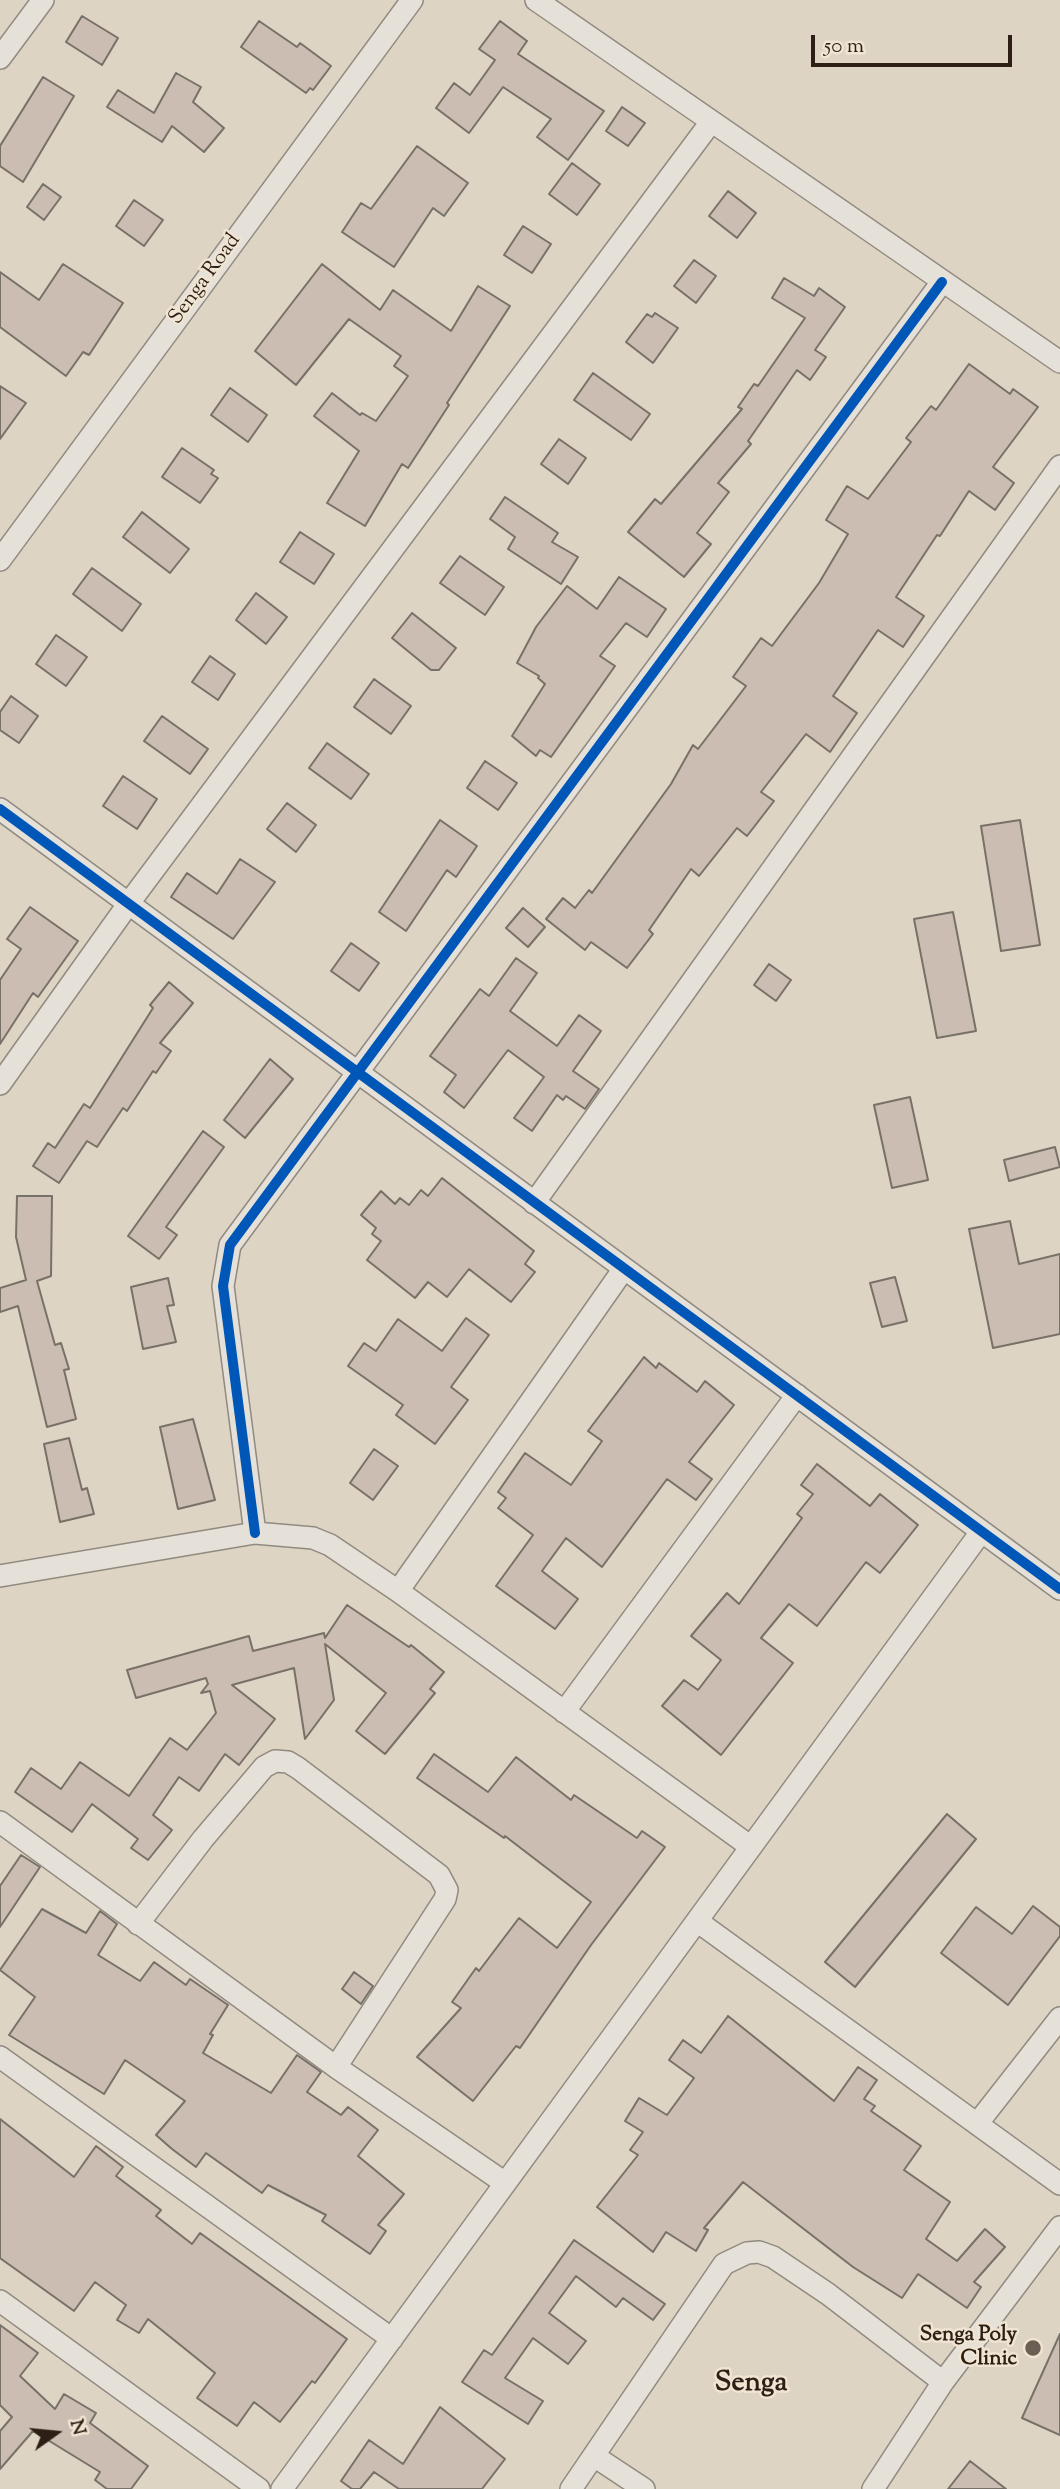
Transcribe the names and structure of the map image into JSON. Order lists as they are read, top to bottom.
{
  "streets": {
    "street": ["Senga Road"]
  },
  "districts": ["Senga"],
  "places": ["Senga Poly Clinic"],
  "scale_bar": "50 m",
  "north": "right"
}
